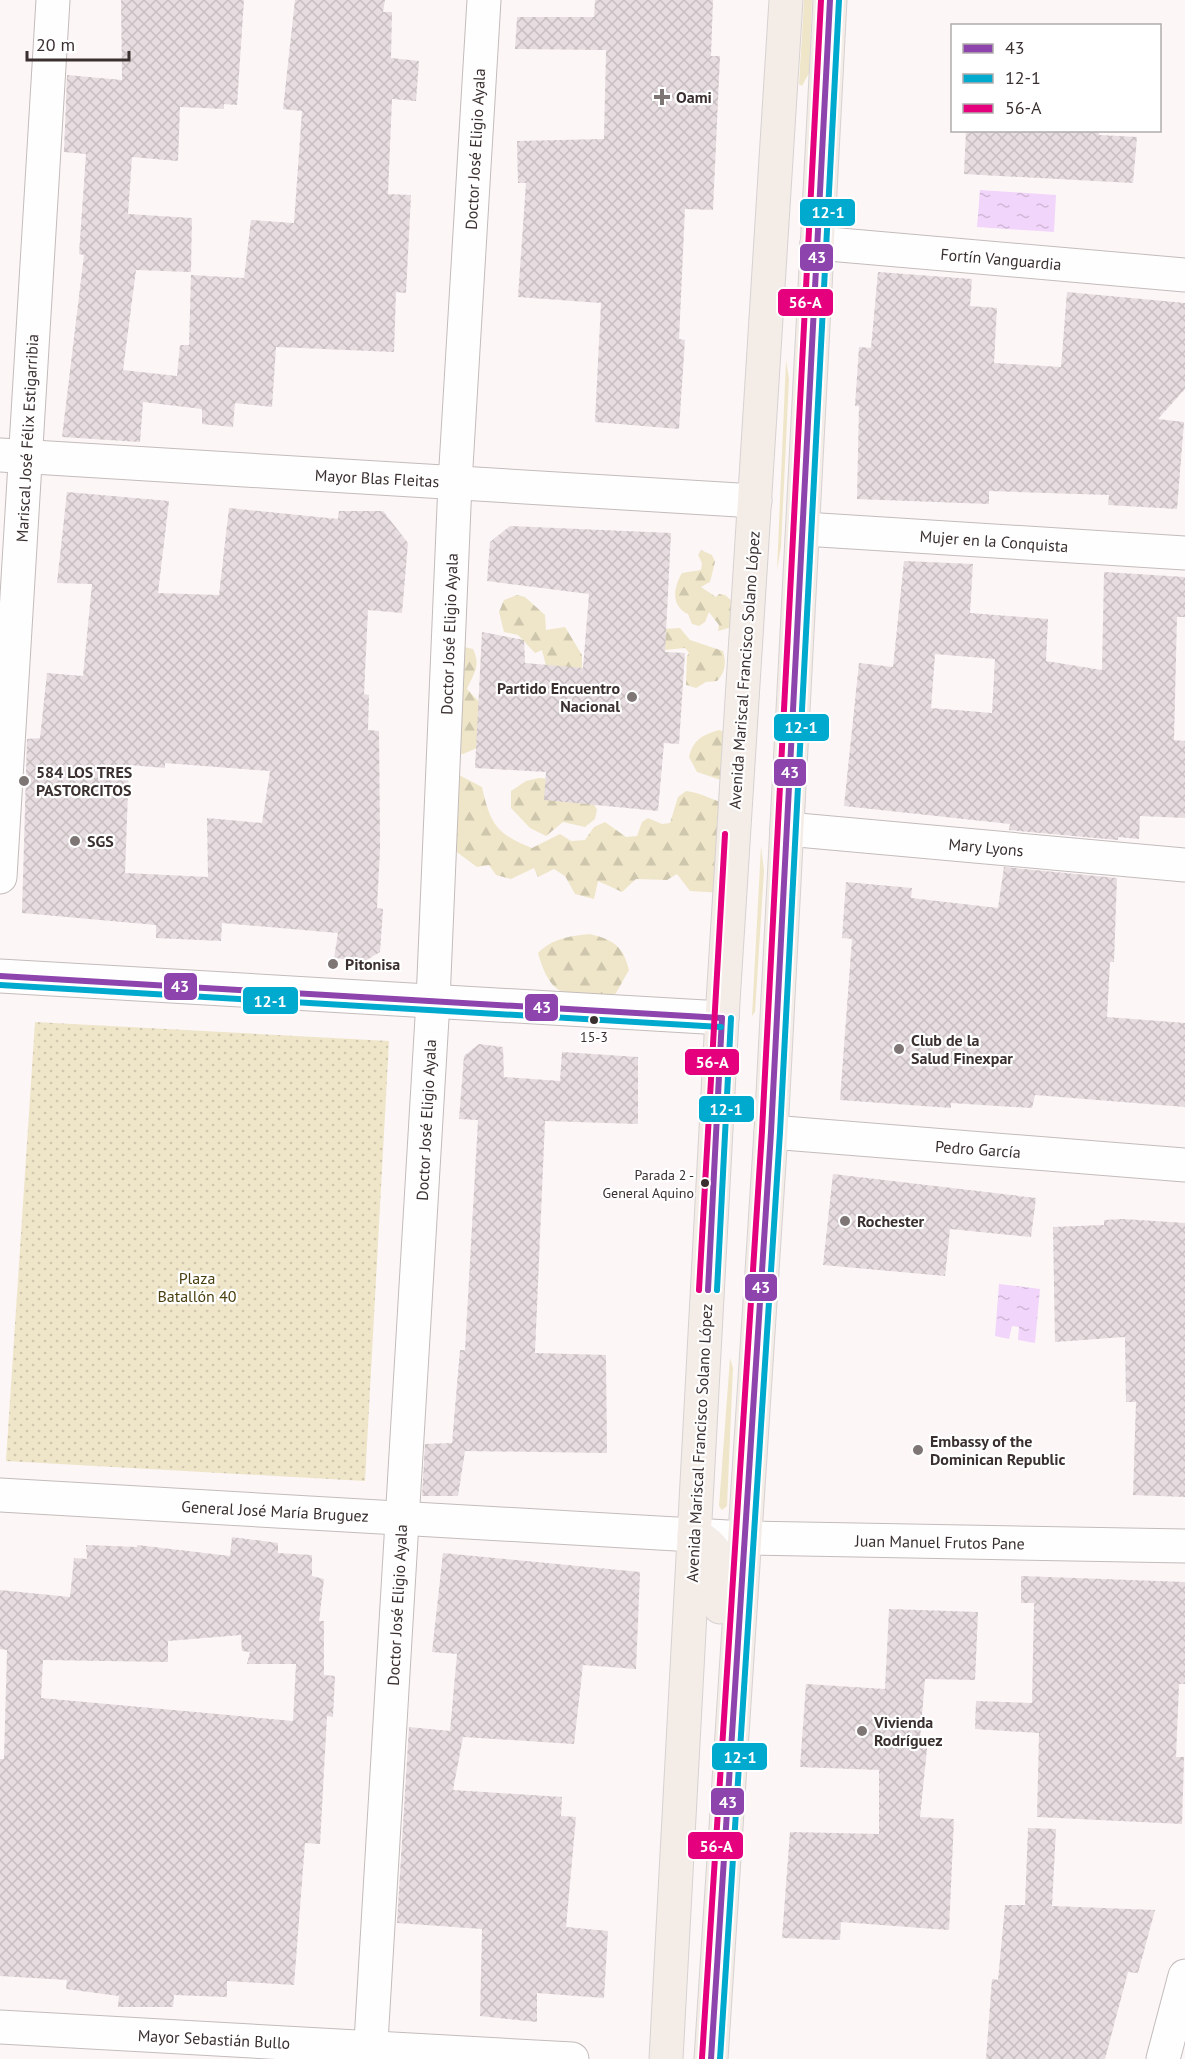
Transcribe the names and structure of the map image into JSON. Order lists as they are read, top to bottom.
{
  "streets": {
    "highway": ["Avenida Mariscal Francisco Solano López"],
    "street": [
      "Doctor José Eligio Ayala",
      "Fortín Vanguardia",
      "Mariscal José Félix Estigarribia",
      "Mayor Blas Fleitas",
      "Mujer en la Conquista",
      "Mary Lyons",
      "Pedro García",
      "General José María Bruguez",
      "Juan Manuel Frutos Pane",
      "Mayor Sebastián Bullo"
    ]
  },
  "crossings": [
    ["Doctor José Eligio Ayala", "Mayor Blas Fleitas"],
    ["Doctor José Eligio Ayala", "General José María Bruguez"],
    ["Doctor José Eligio Ayala", "Mayor Sebastián Bullo"],
    ["Mariscal José Félix Estigarribia", "Mayor Blas Fleitas"],
    ["Mayor Blas Fleitas", "Avenida Mariscal Francisco Solano López"],
    ["Avenida Mariscal Francisco Solano López", "General José María Bruguez"],
    ["Avenida Mariscal Francisco Solano López", "Juan Manuel Frutos Pane"],
    ["General José María Bruguez", "Juan Manuel Frutos Pane"]
  ],
  "parks": ["Plaza Batallón 40"],
  "places": {
    "health": ["Oami"],
    "other": [
      "Partido Encuentro Nacional",
      "584 LOS TRES PASTORCITOS",
      "SGS",
      "Pitonisa",
      "15-3",
      "Club de la Salud Finexpar",
      "Parada 2 - General Aquino",
      "Rochester",
      "Embassy of the Dominican Republic",
      "Vivienda Rodríguez"
    ]
  },
  "lines": ["transit line 43", "transit line 12-1", "transit line 56-A"],
  "legend": ["43", "12-1", "56-A"],
  "scale_bar": "20 m"
}
